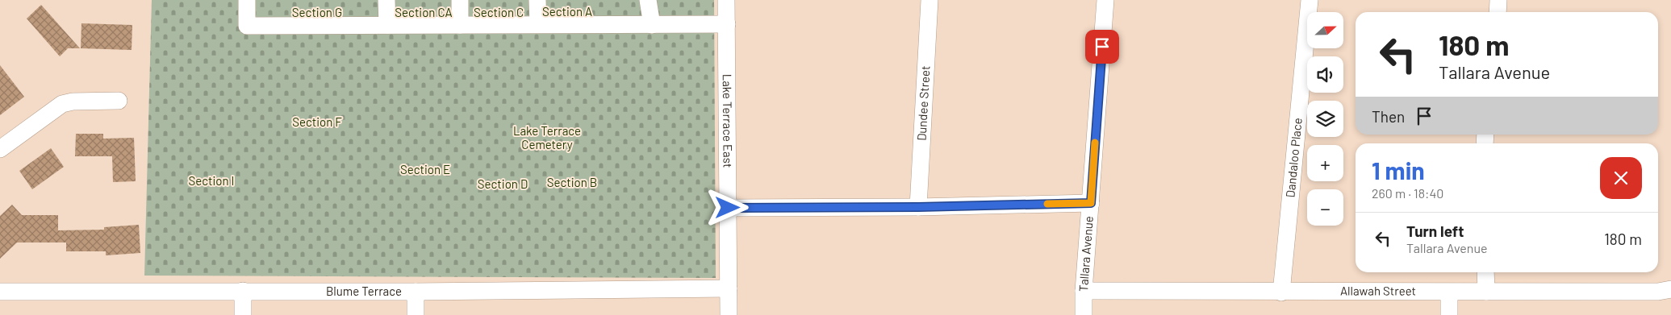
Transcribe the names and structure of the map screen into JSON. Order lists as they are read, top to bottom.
{
  "streets": {
    "street": [
      "Dundee Street",
      "Lake Terrace East",
      "Dandaloo Place",
      "Tallara Avenue",
      "Blume Terrace",
      "Allawah Street"
    ]
  },
  "crossings": [
    ["Lake Terrace East", "Blume Terrace"],
    ["Dandaloo Place", "Allawah Street"],
    ["Tallara Avenue", "Allawah Street"]
  ],
  "parks": [
    "Section A",
    "Section G",
    "Section CA",
    "Section C",
    "Section F",
    "Lake Terrace Cemetery",
    "Section E",
    "Section I",
    "Section B",
    "Section D"
  ],
  "north": "right",
  "page": {
    "map_buttons": ["+", "−"],
    "turn": ["180 m", "Tallara Avenue"],
    "then": "Then",
    "heading": ["1 min", "260 m · 18:40"],
    "list": [
      {
        "name": "Turn left",
        "note": "Tallara Avenue",
        "value": "180 m"
      }
    ]
  }
}
